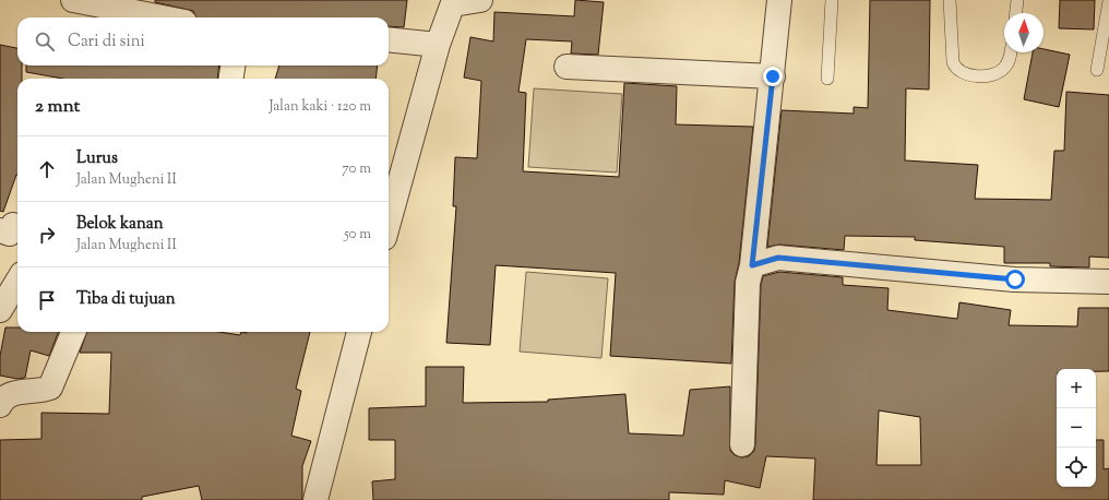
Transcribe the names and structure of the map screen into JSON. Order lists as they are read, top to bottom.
{
  "north": "top",
  "page": {
    "search": "Cari di sini",
    "heading": ["2 mnt", "Jalan kaki · 120 m"],
    "list": [
      ["Lurus", "Jalan Mugheni II", "70 m"],
      ["Belok kanan", "Jalan Mugheni II", "50 m"],
      "Tiba di tujuan"
    ],
    "map_buttons": ["+", "−"]
  }
}
